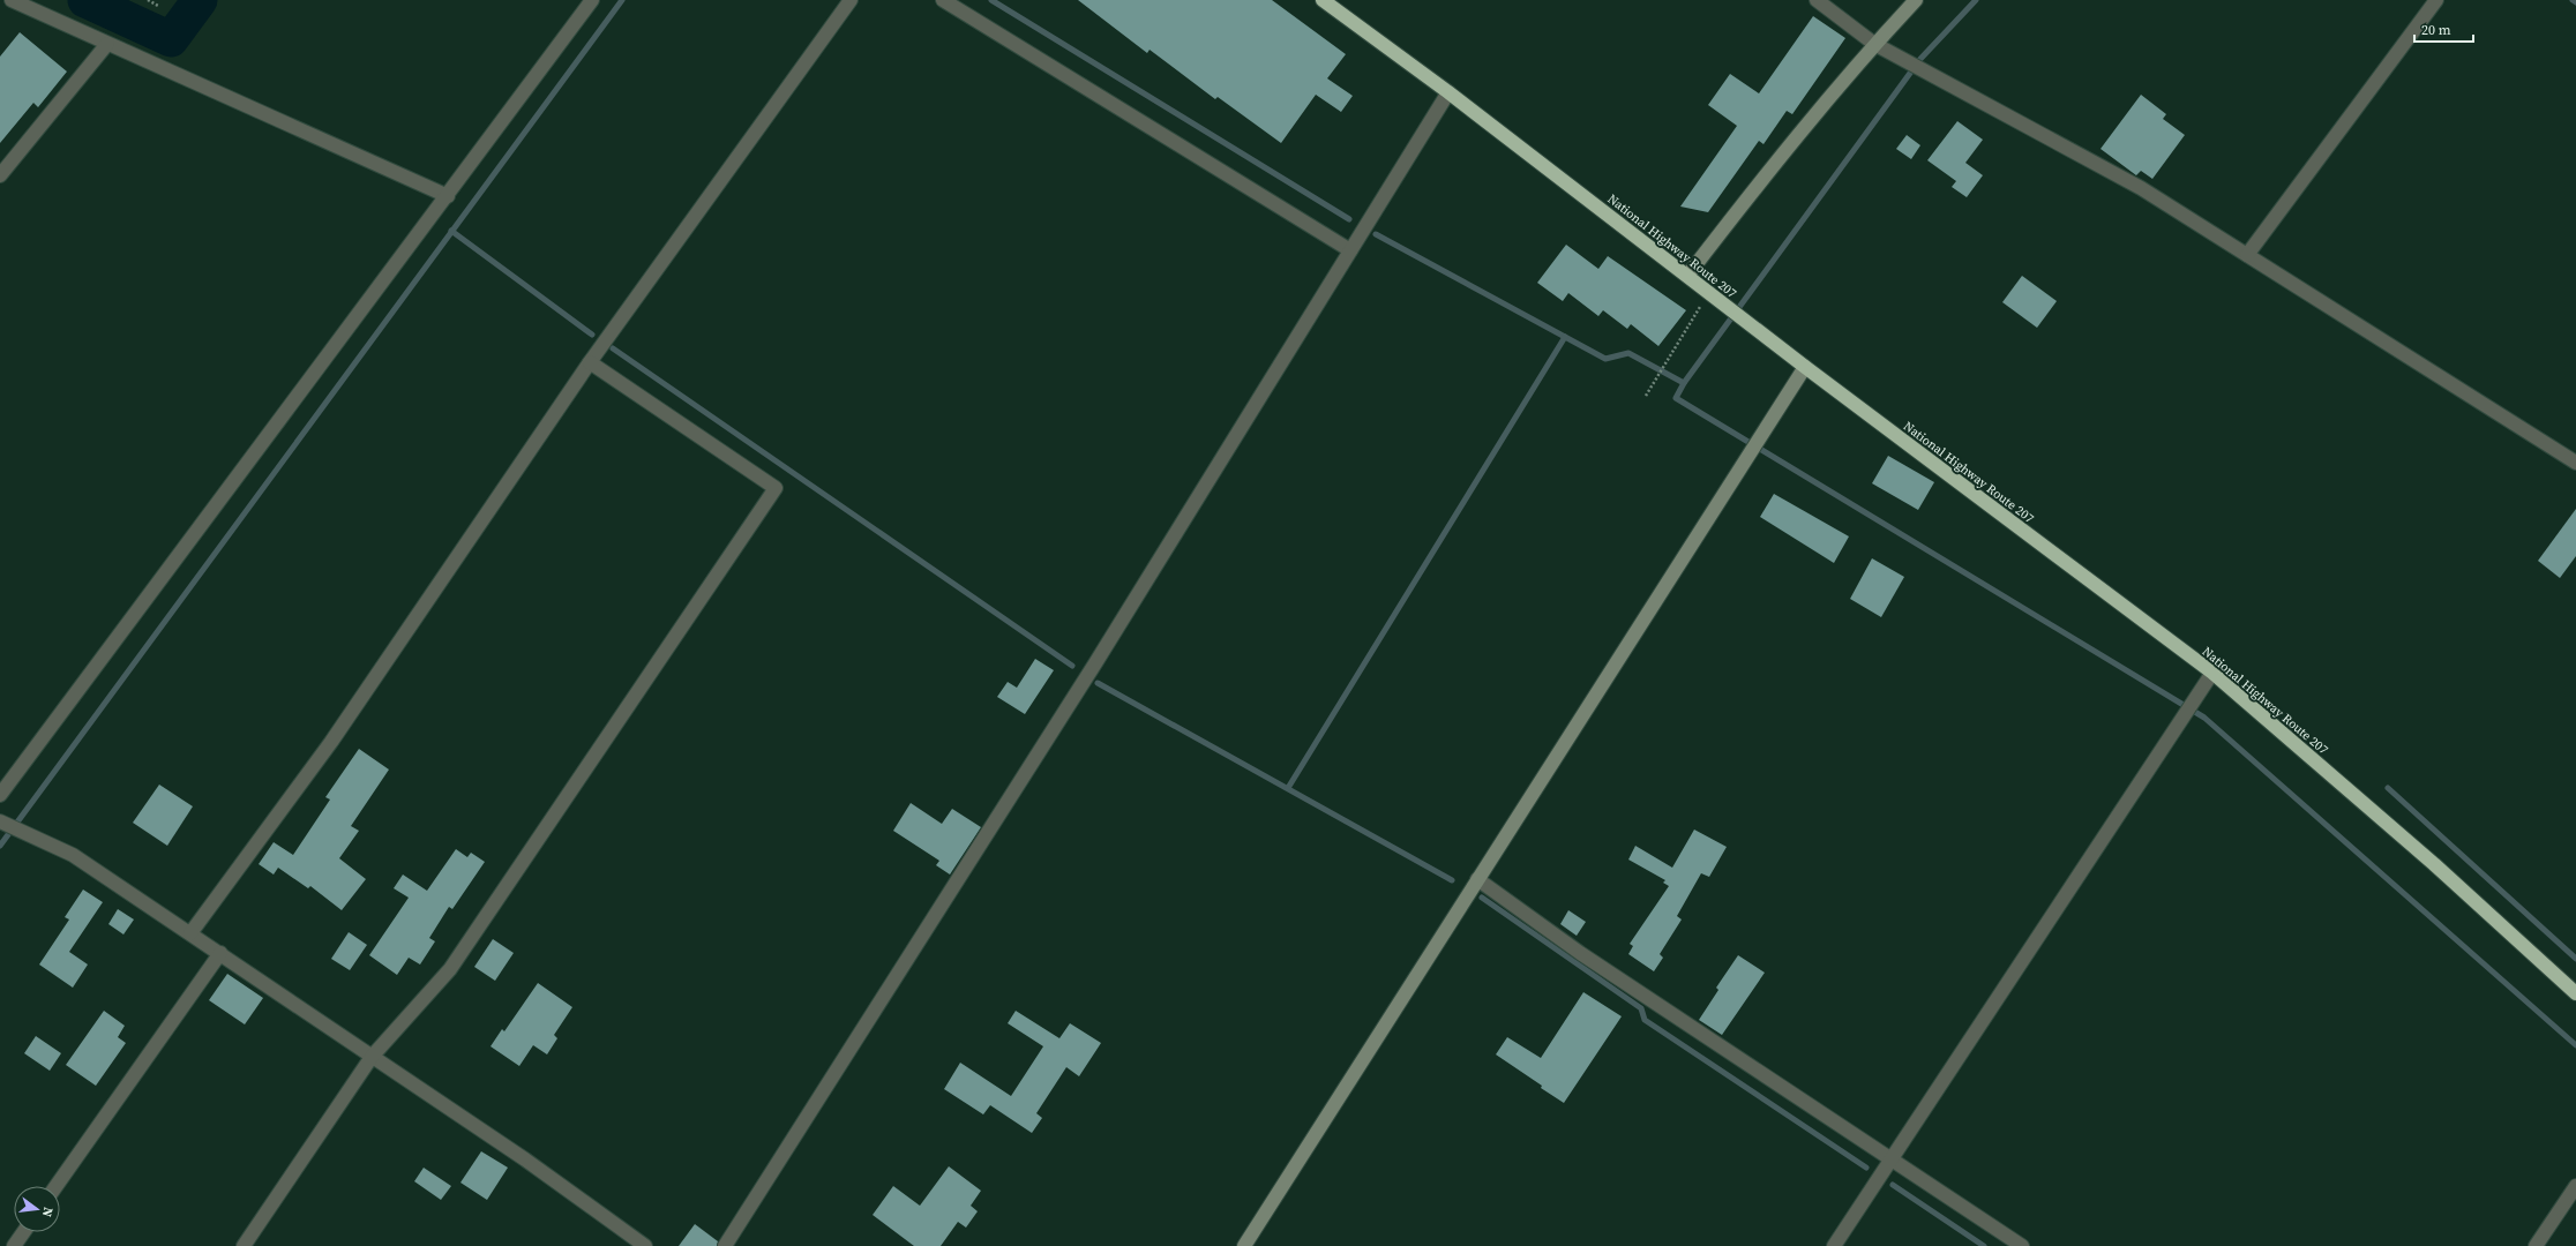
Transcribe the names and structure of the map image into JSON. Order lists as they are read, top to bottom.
{
  "streets": {
    "highway": ["National Highway Route 207"]
  },
  "scale_bar": "20 m",
  "north": "right"
}
